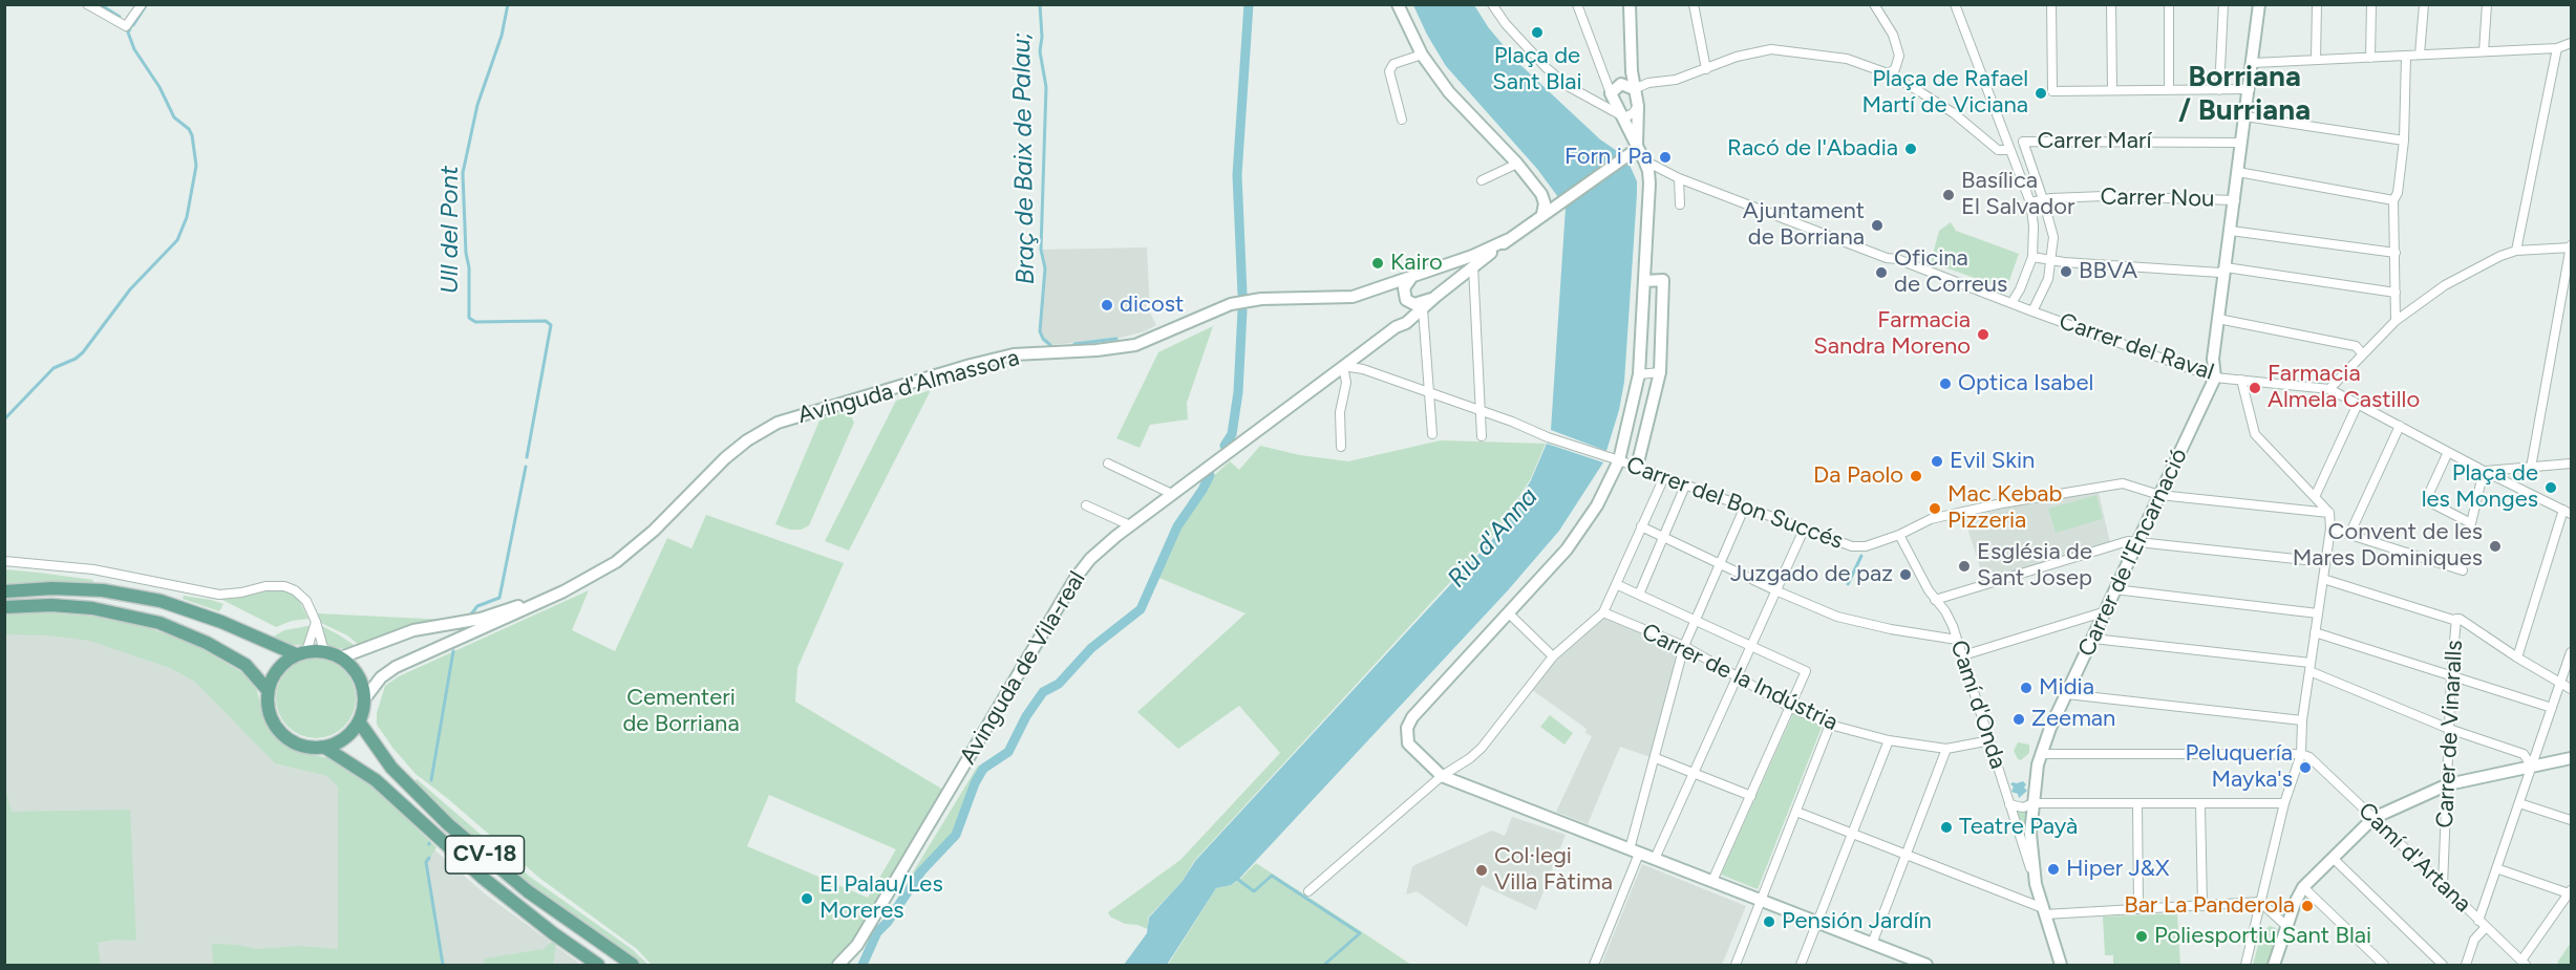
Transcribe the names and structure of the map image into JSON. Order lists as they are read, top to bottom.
{
  "streets": {
    "main road": ["CV-18"],
    "street": [
      "Carrer Marí",
      "Carrer Nou",
      "Carrer del Raval",
      "Avinguda d'Almassora",
      "Carrer del Bon Succés",
      "Carrer de l'Encarnació",
      "Avinguda de Vila-real",
      "Carrer de la Indústria",
      "Camí d'Onda",
      "Carrer de Vinaralls",
      "Camí d'Artana"
    ]
  },
  "crossings": [
    ["Carrer del Raval", "Carrer de l'Encarnació"],
    ["Avinguda d'Almassora", "Avinguda de Vila-real"],
    ["Avinguda d'Almassora", "CV-18"],
    ["Carrer del Bon Succés", "Carrer de l'Encarnació"],
    ["Carrer del Bon Succés", "Avinguda de Vila-real"],
    ["Carrer del Bon Succés", "Camí d'Onda"],
    ["Carrer de l'Encarnació", "Camí d'Onda"],
    ["Carrer de la Indústria", "Camí d'Onda"],
    ["Carrer de Vinaralls", "Camí d'Artana"]
  ],
  "districts": ["Borriana / Burriana"],
  "water": ["Braç de Baix de Palau;", "Ull del Pont", "Riu d'Anna"],
  "parks": ["Cementeri de Borriana"],
  "places": [
    "Plaça de Sant Blai",
    "Plaça de Rafael Martí de Viciana",
    "Racó de l'Abadia",
    "Forn i Pa",
    "Basílica El Salvador",
    "Ajuntament de Borriana",
    "Kairo",
    "BBVA",
    "Oficina de Correus",
    "dicost",
    "Farmacia Sandra Moreno",
    "Optica Isabel",
    "Farmacia Almela Castillo",
    "Evil Skin",
    "Da Paolo",
    "Plaça de les Monges",
    "Mac Kebab Pizzeria",
    "Convent de les Mares Dominiques",
    "Església de Sant Josep",
    "Juzgado de paz",
    "Midia",
    "Zeeman",
    "Peluquería Mayka's",
    "Teatre Payà",
    "Hiper J&X",
    "Col·legi Villa Fàtima",
    "El Palau/Les Moreres",
    "Bar La Panderola",
    "Pensión Jardín",
    "Poliesportiu Sant Blai"
  ]
}
